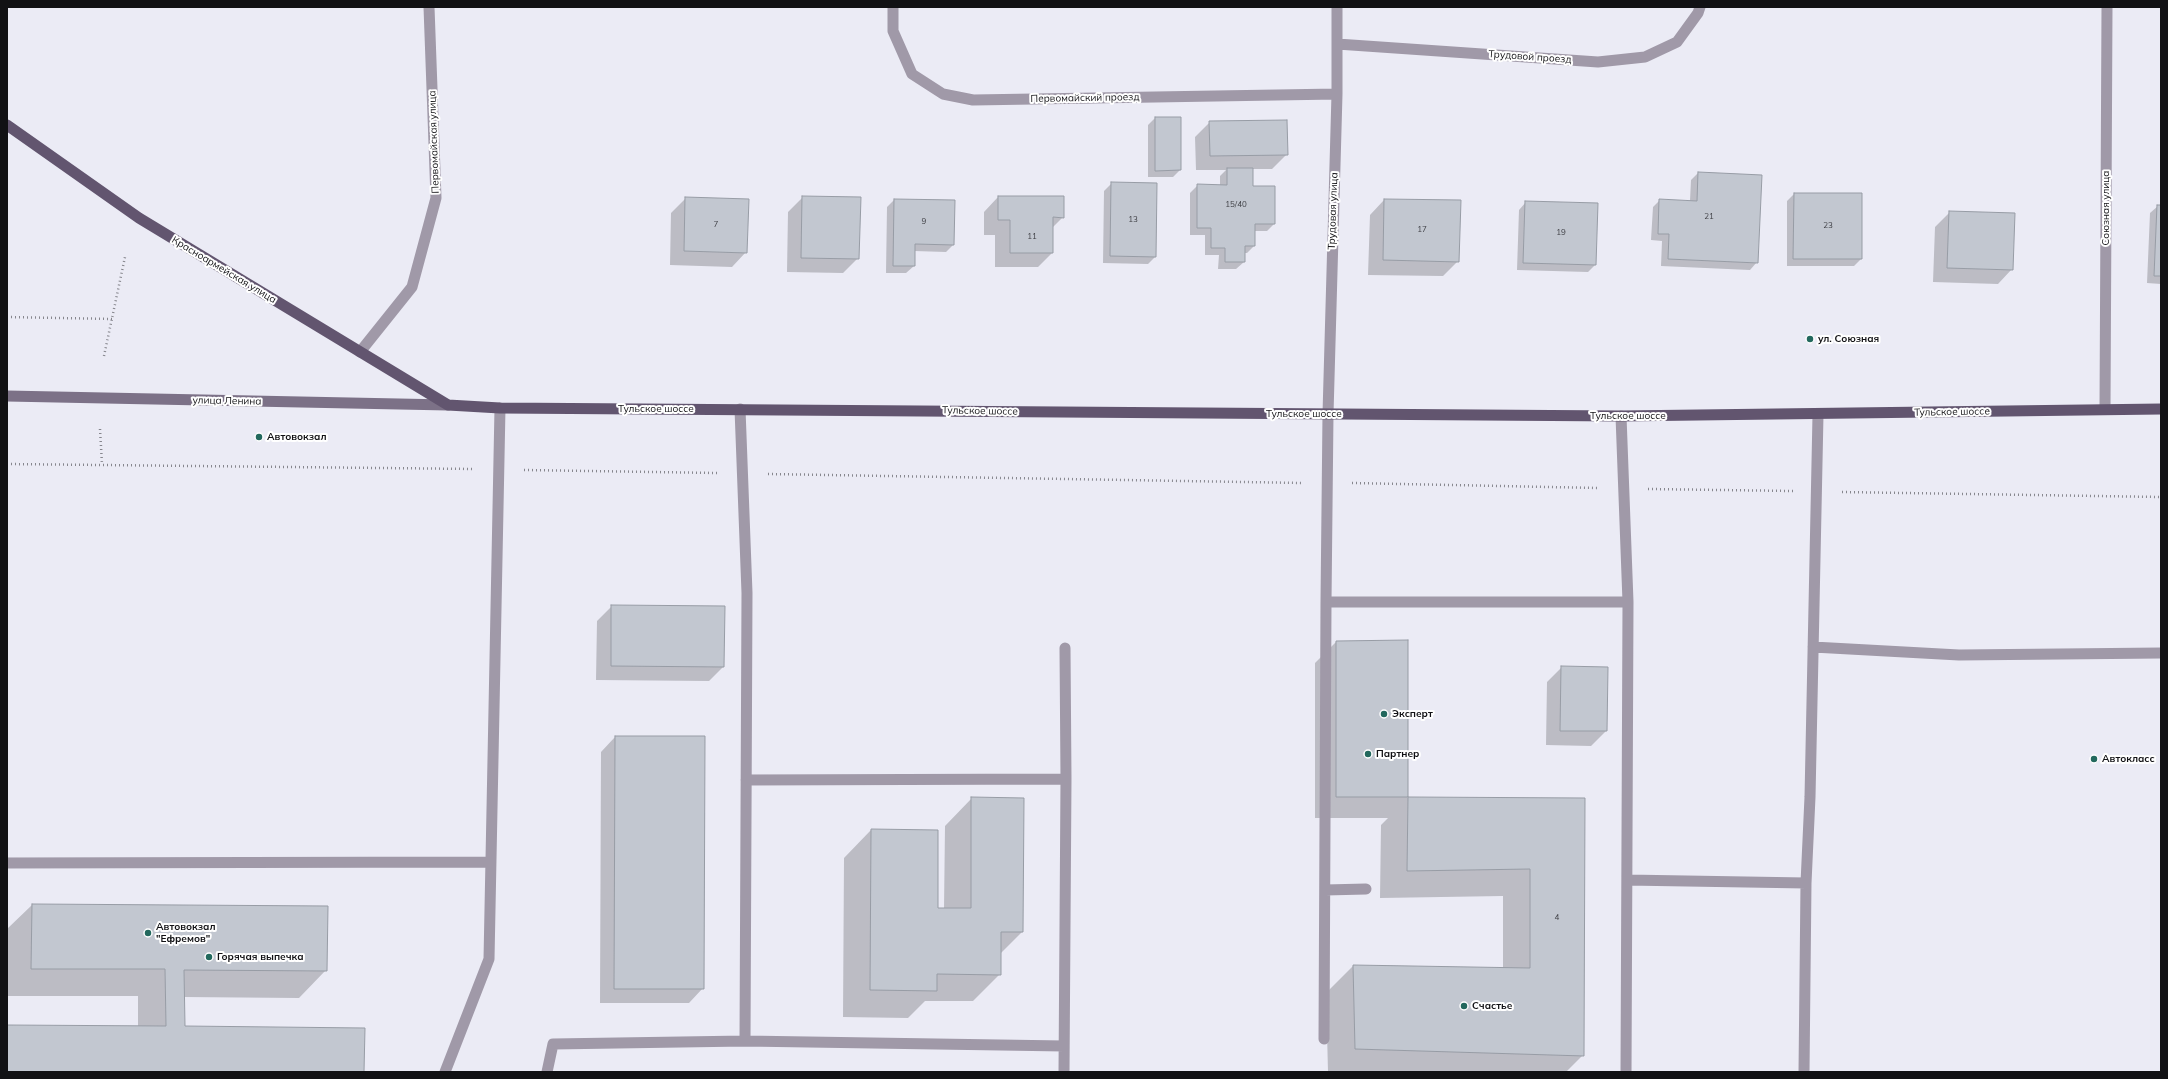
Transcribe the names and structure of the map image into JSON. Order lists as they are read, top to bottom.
{
  "streets": {
    "main road": ["Красноармейская улица", "улица Ленина", "Тульское шоссе"],
    "street": [
      "Трудовой проезд",
      "Первомайский проезд",
      "Первомайская улица",
      "Союзная улица",
      "Трудовая улица"
    ]
  },
  "crossings": [
    ["Трудовой проезд", "Трудовая улица"],
    ["Первомайский проезд", "Трудовая улица"],
    ["Первомайская улица", "Красноармейская улица"],
    ["Союзная улица", "Тульское шоссе"],
    ["Трудовая улица", "Тульское шоссе"],
    ["Красноармейская улица", "улица Ленина"],
    ["Красноармейская улица", "Тульское шоссе"],
    ["улица Ленина", "Тульское шоссе"]
  ],
  "places": [
    "ул. Союзная",
    "Автовокзал",
    "Эксперт",
    "Партнер",
    "Автокласс",
    "Автовокзал \"Ефремов\"",
    "Горячая выпечка",
    "Счастье"
  ],
  "house_numbers": [
    "15/40",
    "21",
    "13",
    "9",
    "7",
    "23",
    "17",
    "19",
    "11",
    "4"
  ]
}
